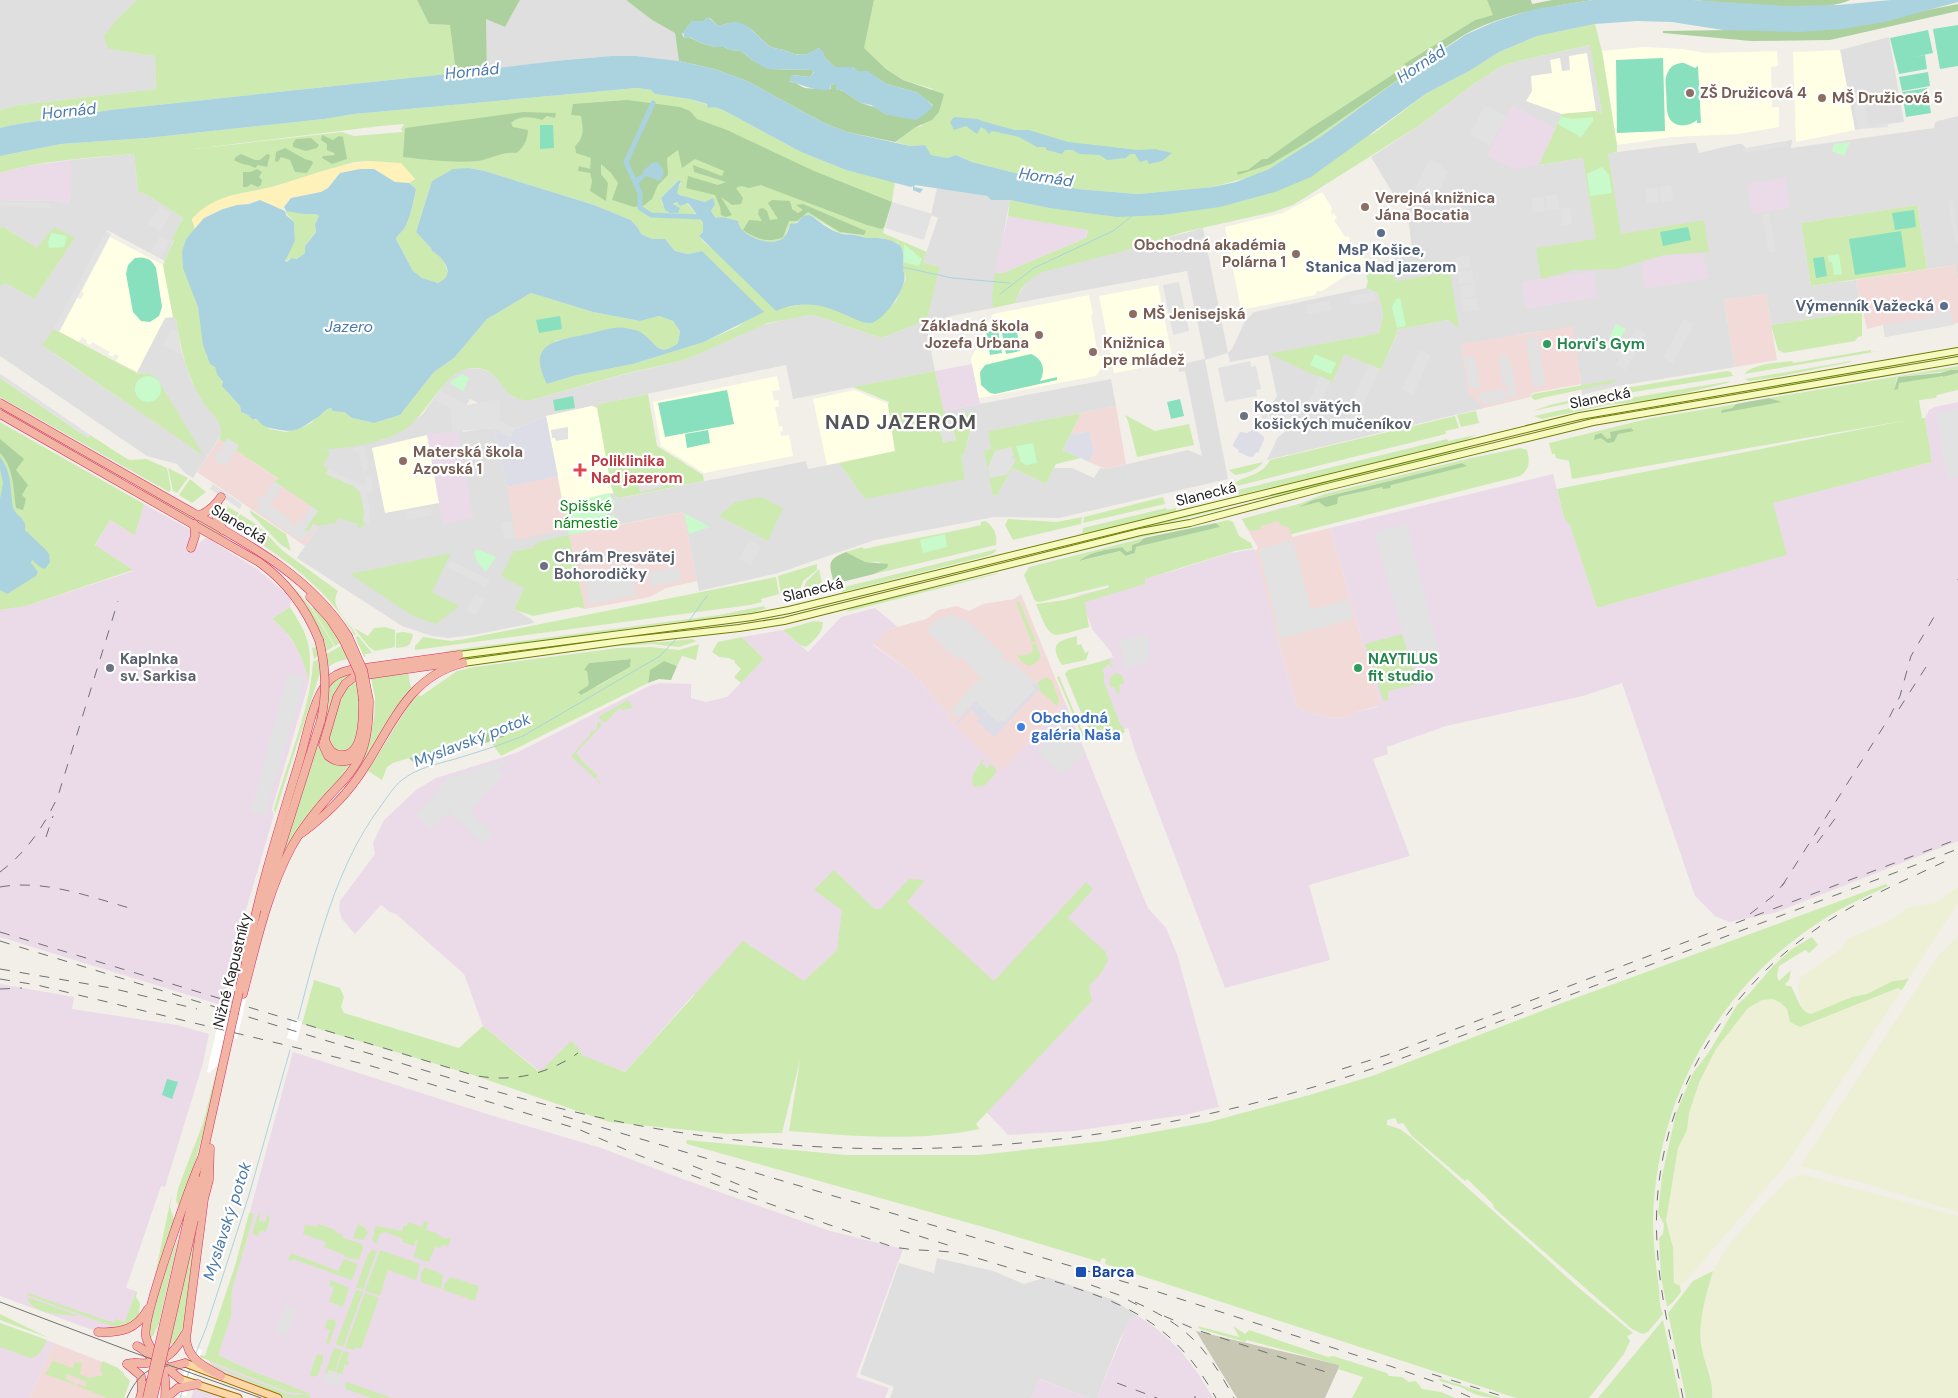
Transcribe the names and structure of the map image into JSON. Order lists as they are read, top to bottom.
{
  "streets": {
    "highway": ["Slanecká", "Nižné Kapustníky"]
  },
  "crossings": [
    ["Slanecká", "Nižné Kapustníky"]
  ],
  "districts": ["NAD JAZEROM"],
  "water": ["Hornád", "Jazero", "Myslavský potok"],
  "parks": ["Spišské námestie"],
  "places": {
    "other": [
      "ZŠ Družicová 4",
      "MŠ Družicová 5",
      "Verejná knižnica Jána Bocatia",
      "MsP Košice, Stanica Nad jazerom",
      "Obchodná akadémia Polárna 1",
      "Výmenník Važecká",
      "MŠ Jenisejská",
      "Základná škola Jozefa Urbana",
      "Horvi's Gym",
      "Knižnica pre mládež",
      "Kostol svätých košických mučeníkov",
      "Materská škola Azovská 1",
      "Chrám Presvätej Bohorodičky",
      "Kaplnka sv. Sarkisa",
      "NAYTILUS fit studio",
      "Obchodná galéria Naša"
    ],
    "health": ["Poliklinika Nad jazerom"],
    "transit": ["Barca"]
  }
}
